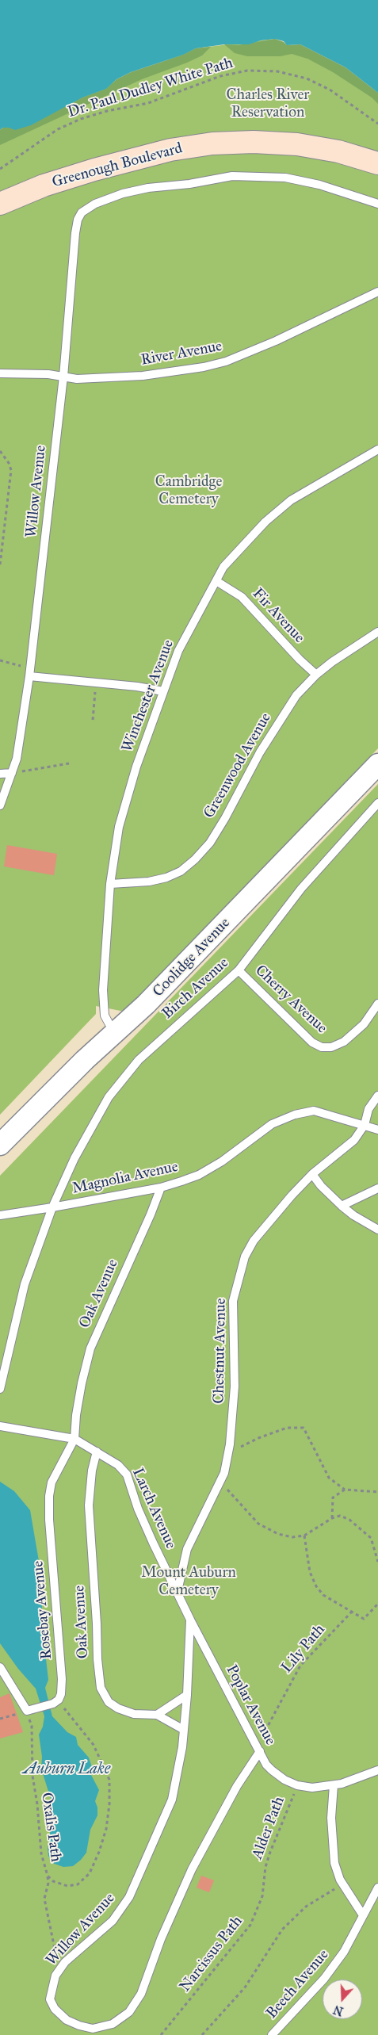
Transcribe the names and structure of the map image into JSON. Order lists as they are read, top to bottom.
{
  "streets": {
    "main road": ["Greenough Boulevard"],
    "street": ["Coolidge Avenue"],
    "lane": [
      "River Avenue",
      "Willow Avenue",
      "Fir Avenue",
      "Winchester Avenue",
      "Greenwood Avenue",
      "Birch Avenue",
      "Cherry Avenue",
      "Magnolia Avenue",
      "Oak Avenue",
      "Chestnut Avenue",
      "Larch Avenue",
      "Rosebay Avenue",
      "Poplar Avenue",
      "Beech Avenue"
    ],
    "path": [
      "Dr. Paul Dudley White Path",
      "Lily Path",
      "Oxalis Path",
      "Alder Path",
      "Narcissus Path"
    ]
  },
  "crossings": [
    ["River Avenue", "Willow Avenue"],
    ["Willow Avenue", "Lily Path"],
    ["Willow Avenue", "Poplar Avenue"],
    ["Willow Avenue", "Oxalis Path"],
    ["Fir Avenue", "Winchester Avenue"],
    ["Fir Avenue", "Greenwood Avenue"],
    ["Winchester Avenue", "Greenwood Avenue"],
    ["Winchester Avenue", "Coolidge Avenue"],
    ["Birch Avenue", "Cherry Avenue"],
    ["Birch Avenue", "Magnolia Avenue"],
    ["Magnolia Avenue", "Oak Avenue"],
    ["Magnolia Avenue", "Chestnut Avenue"],
    ["Oak Avenue", "Larch Avenue"],
    ["Oak Avenue", "Rosebay Avenue"],
    ["Chestnut Avenue", "Larch Avenue"],
    ["Chestnut Avenue", "Poplar Avenue"],
    ["Larch Avenue", "Rosebay Avenue"],
    ["Larch Avenue", "Poplar Avenue"],
    ["Rosebay Avenue", "Oxalis Path"],
    ["Lily Path", "Poplar Avenue"],
    ["Poplar Avenue", "Alder Path"],
    ["Alder Path", "Narcissus Path"]
  ],
  "water": ["Auburn Lake"],
  "parks": ["Charles River Reservation", "Cambridge Cemetery", "Mount Auburn Cemetery"],
  "north": "bottom"
}
